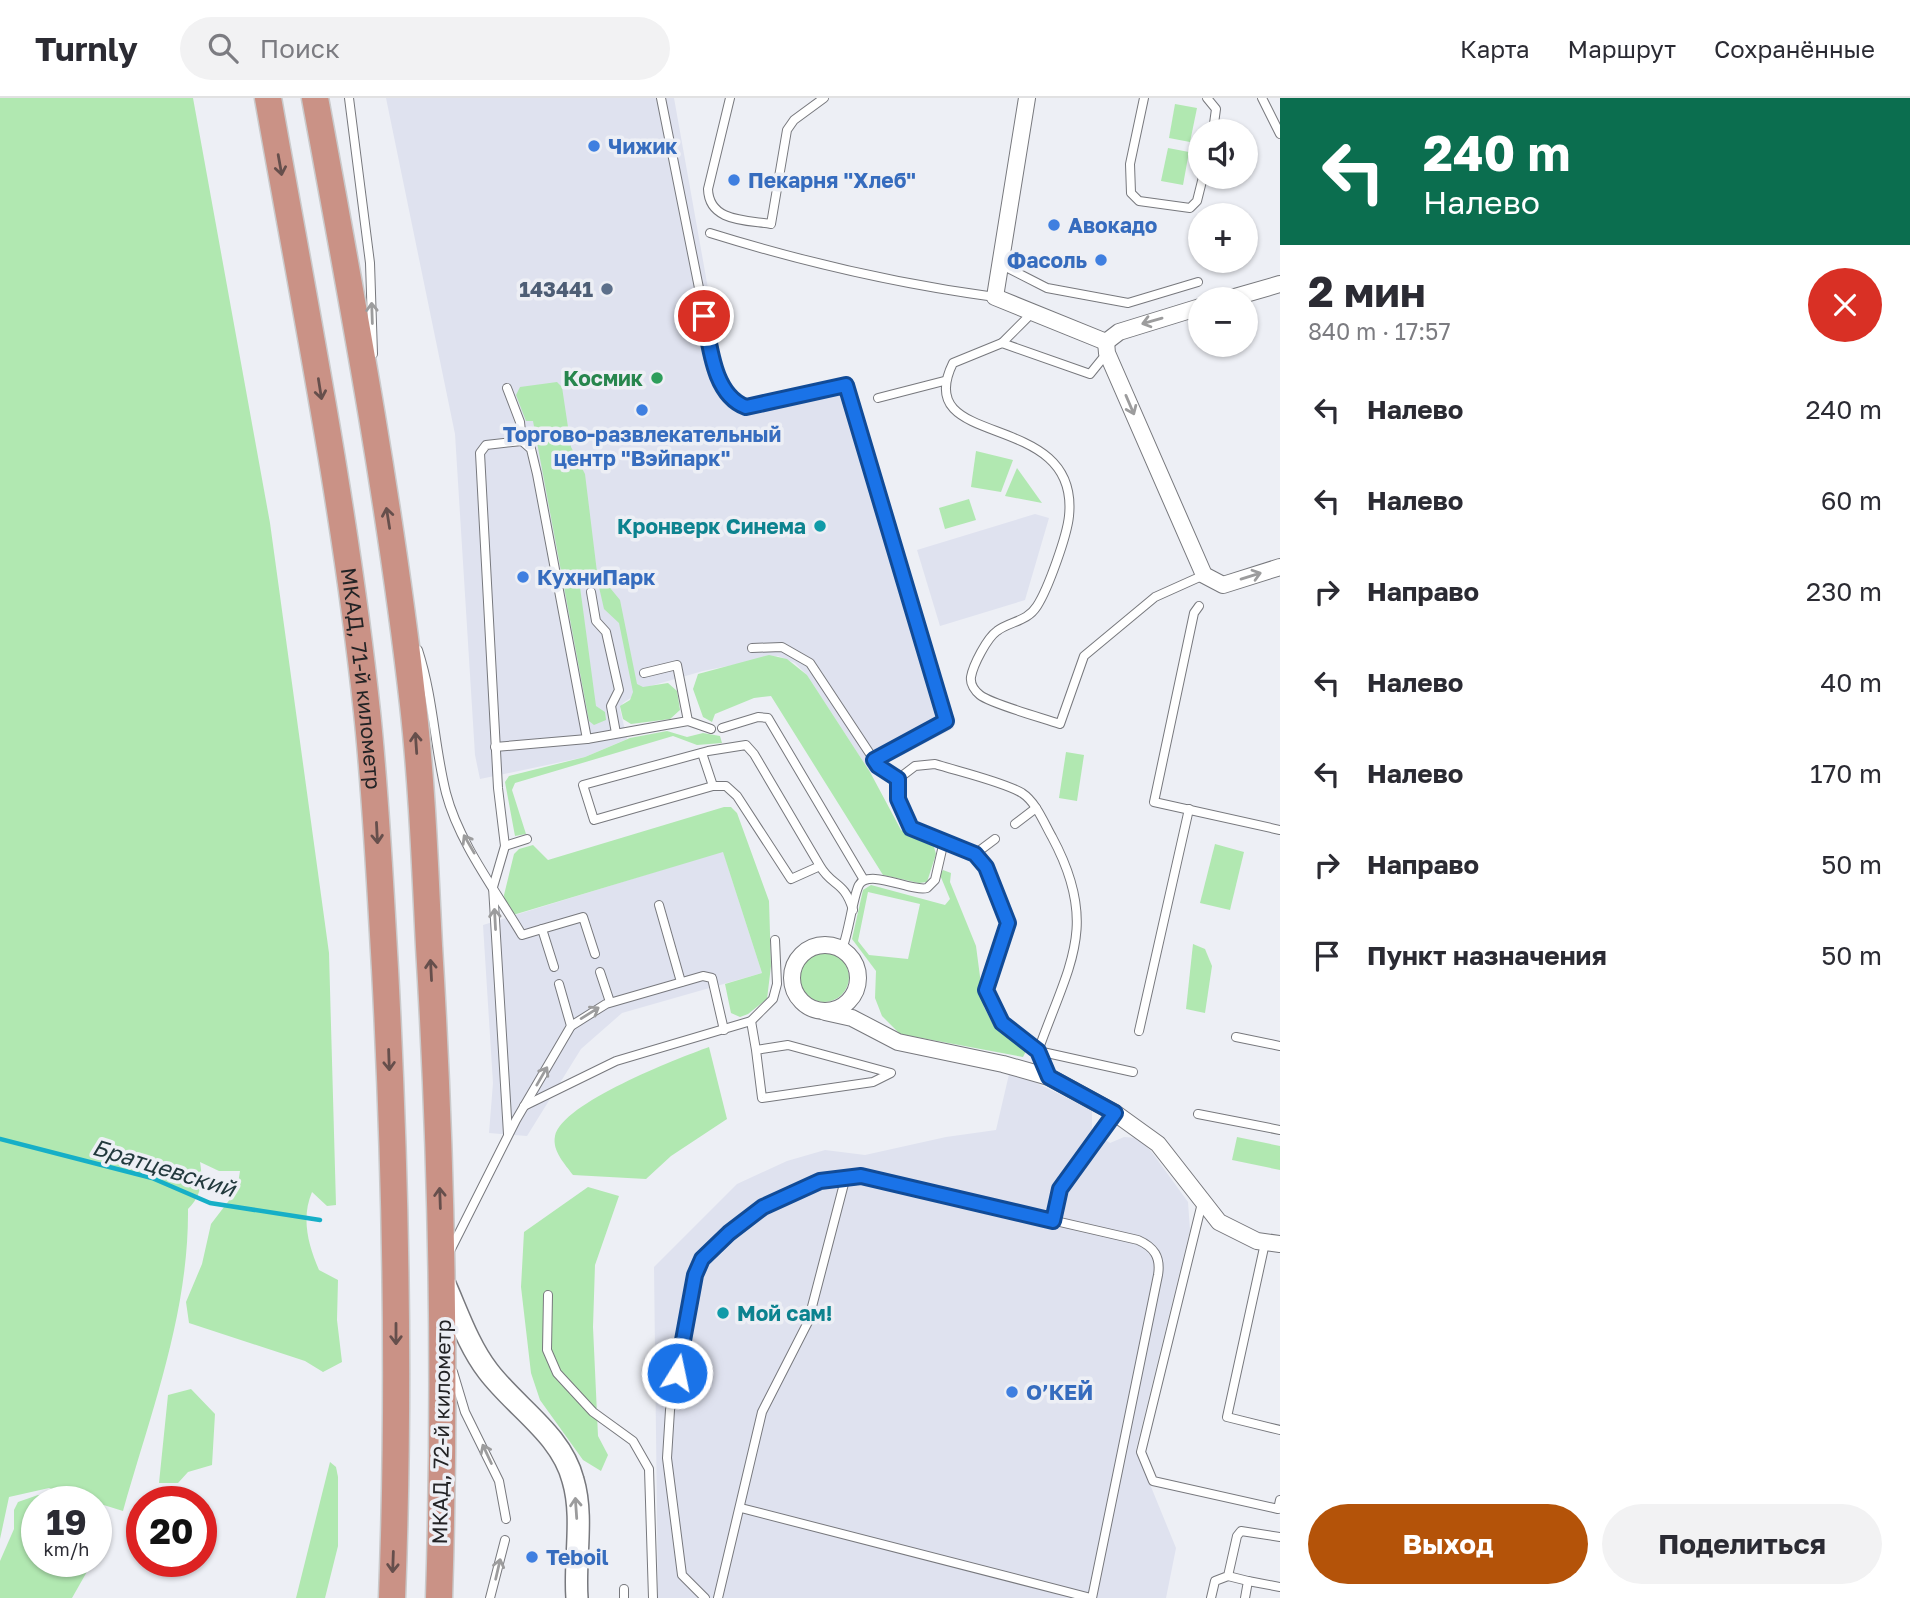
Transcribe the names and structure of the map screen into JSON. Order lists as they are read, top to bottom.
{
  "streets": {
    "highway": ["МКАД, 71-й километр", "МКАД, 72-й километр"]
  },
  "water": ["Братцевский"],
  "places": [
    "Чижик",
    "Пекарня \"Хлеб\"",
    "Авокадо",
    "Фасоль",
    "143441",
    "Космик",
    "Торгово-развлекательный центр \"Вэйпарк\"",
    "Кронверк Синема",
    "КухниПарк",
    "Мой сам!",
    "О’КЕЙ",
    "Teboil"
  ],
  "page": {
    "header": "Turnly",
    "search": "Поиск",
    "nav": ["Карта", "Маршрут", "Сохранённые"],
    "turn": ["240 m", "Налево"],
    "map_buttons": ["+", "−"],
    "heading": ["2 мин", "840 m · 17:57"],
    "list": [
      {
        "name": "Налево",
        "value": "240 m"
      },
      {
        "name": "Налево",
        "value": "60 m"
      },
      {
        "name": "Направо",
        "value": "230 m"
      },
      {
        "name": "Налево",
        "value": "40 m"
      },
      {
        "name": "Налево",
        "value": "170 m"
      },
      {
        "name": "Направо",
        "value": "50 m"
      },
      {
        "name": "Пункт назначения",
        "value": "50 m"
      }
    ],
    "speed": "19 km/h",
    "limit": "20",
    "buttons": ["Выход", "Поделиться"]
  }
}
